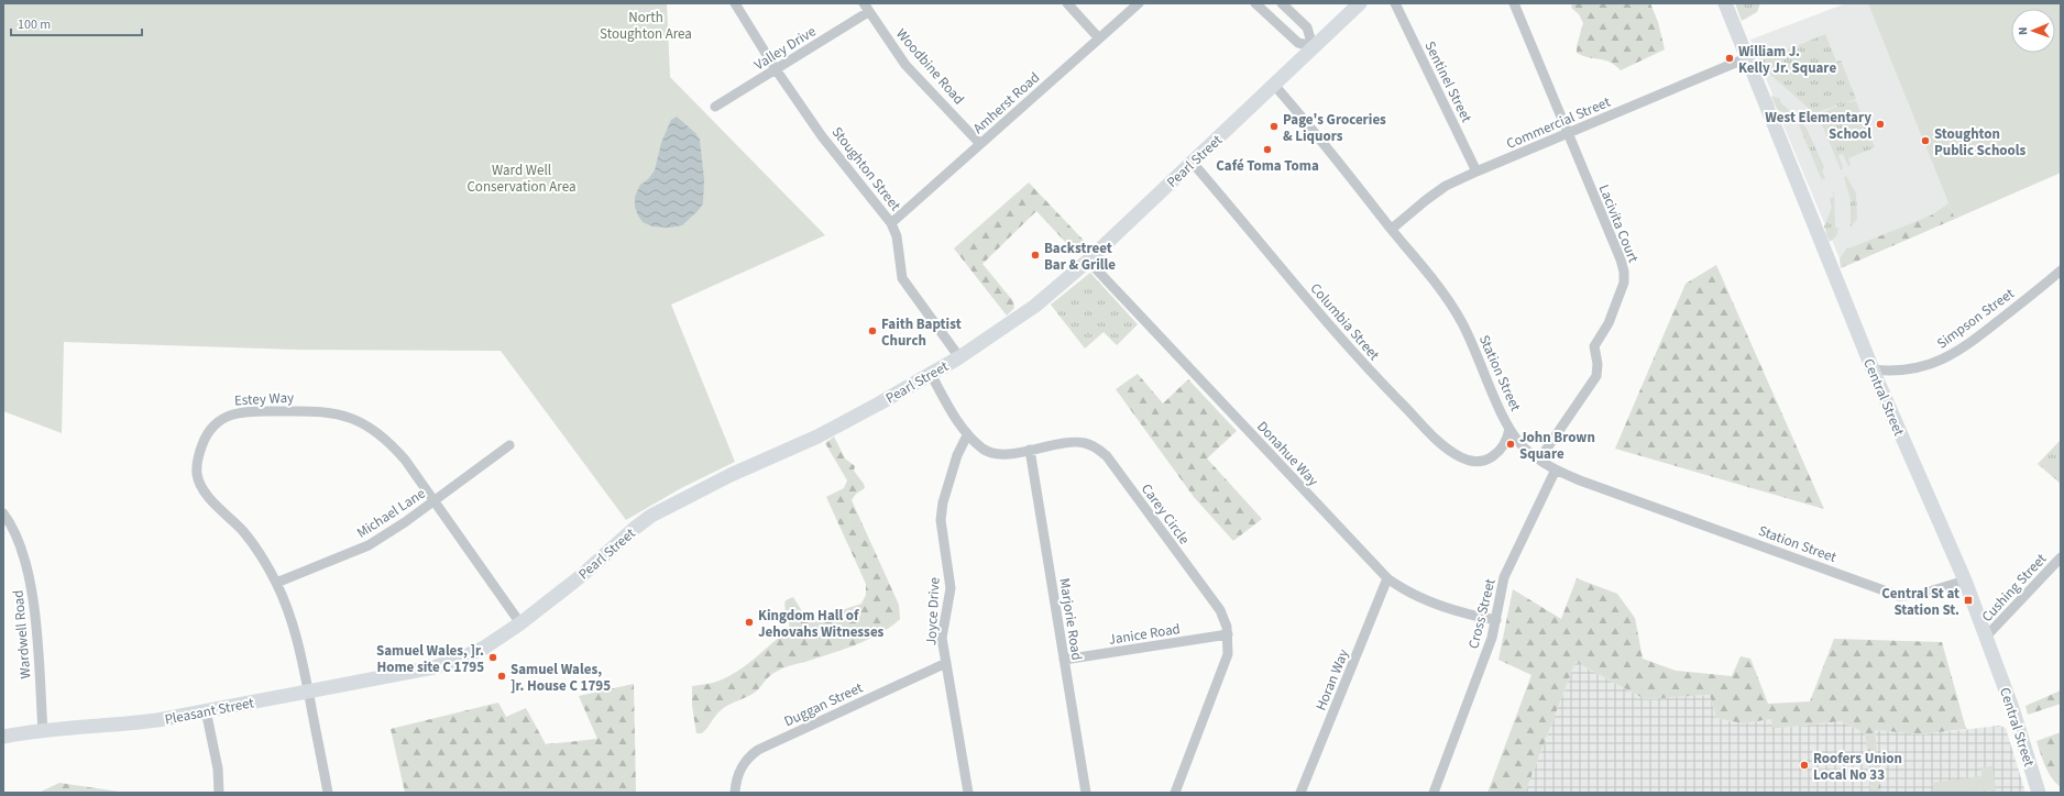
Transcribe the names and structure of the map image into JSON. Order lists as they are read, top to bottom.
{
  "streets": {
    "main road": ["Pearl Street", "Central Street", "Pleasant Street"],
    "street": [
      "Valley Drive",
      "Woodbine Road",
      "Sentinel Street",
      "Amherst Road",
      "Commercial Street",
      "Stoughton Street",
      "Lacivita Court",
      "Simpson Street",
      "Columbia Street",
      "Station Street",
      "Estey Way",
      "Donahue Way",
      "Michael Lane",
      "Carey Circle",
      "Cushing Street",
      "Joyce Drive",
      "Cross Street",
      "Marjorie Road",
      "Janice Road",
      "Wardwell Road",
      "Horan Way",
      "Duggan Street"
    ]
  },
  "crossings": [
    ["Valley Drive", "Woodbine Road"],
    ["Valley Drive", "Stoughton Street"],
    ["Woodbine Road", "Amherst Road"],
    ["Sentinel Street", "Commercial Street"],
    ["Amherst Road", "Stoughton Street"],
    ["Commercial Street", "Lacivita Court"],
    ["Commercial Street", "Station Street"],
    ["Commercial Street", "Central Street"],
    ["Pearl Street", "Stoughton Street"],
    ["Pearl Street", "Columbia Street"],
    ["Pearl Street", "Station Street"],
    ["Pearl Street", "Estey Way"],
    ["Pearl Street", "Donahue Way"],
    ["Pearl Street", "Carey Circle"],
    ["Pearl Street", "Pleasant Street"],
    ["Lacivita Court", "Station Street"],
    ["Simpson Street", "Central Street"],
    ["Columbia Street", "Station Street"],
    ["Station Street", "Central Street"],
    ["Station Street", "Cross Street"],
    ["Central Street", "Cushing Street"],
    ["Estey Way", "Michael Lane"],
    ["Estey Way", "Pleasant Street"],
    ["Donahue Way", "Cross Street"],
    ["Donahue Way", "Horan Way"],
    ["Carey Circle", "Joyce Drive"],
    ["Carey Circle", "Marjorie Road"],
    ["Carey Circle", "Janice Road"],
    ["Joyce Drive", "Duggan Street"],
    ["Marjorie Road", "Janice Road"],
    ["Wardwell Road", "Pleasant Street"]
  ],
  "parks": ["North Stoughton Area", "Ward Well Conservation Area"],
  "places": {
    "other": [
      "William J. Kelly Jr. Square",
      "West Elementary School",
      "Page's Groceries & Liquors",
      "Stoughton Public Schools",
      "Café Toma Toma",
      "Backstreet Bar & Grille",
      "Faith Baptist Church",
      "John Brown Square",
      "Kingdom Hall of Jehovahs Witnesses",
      "Samuel Wales, ]r. Home site C 1795",
      "Samuel Wales, ]r. House C 1795",
      "Roofers Union Local No 33"
    ],
    "transit": ["Central St at Station St."]
  },
  "scale_bar": "100 m",
  "north": "left"
}
